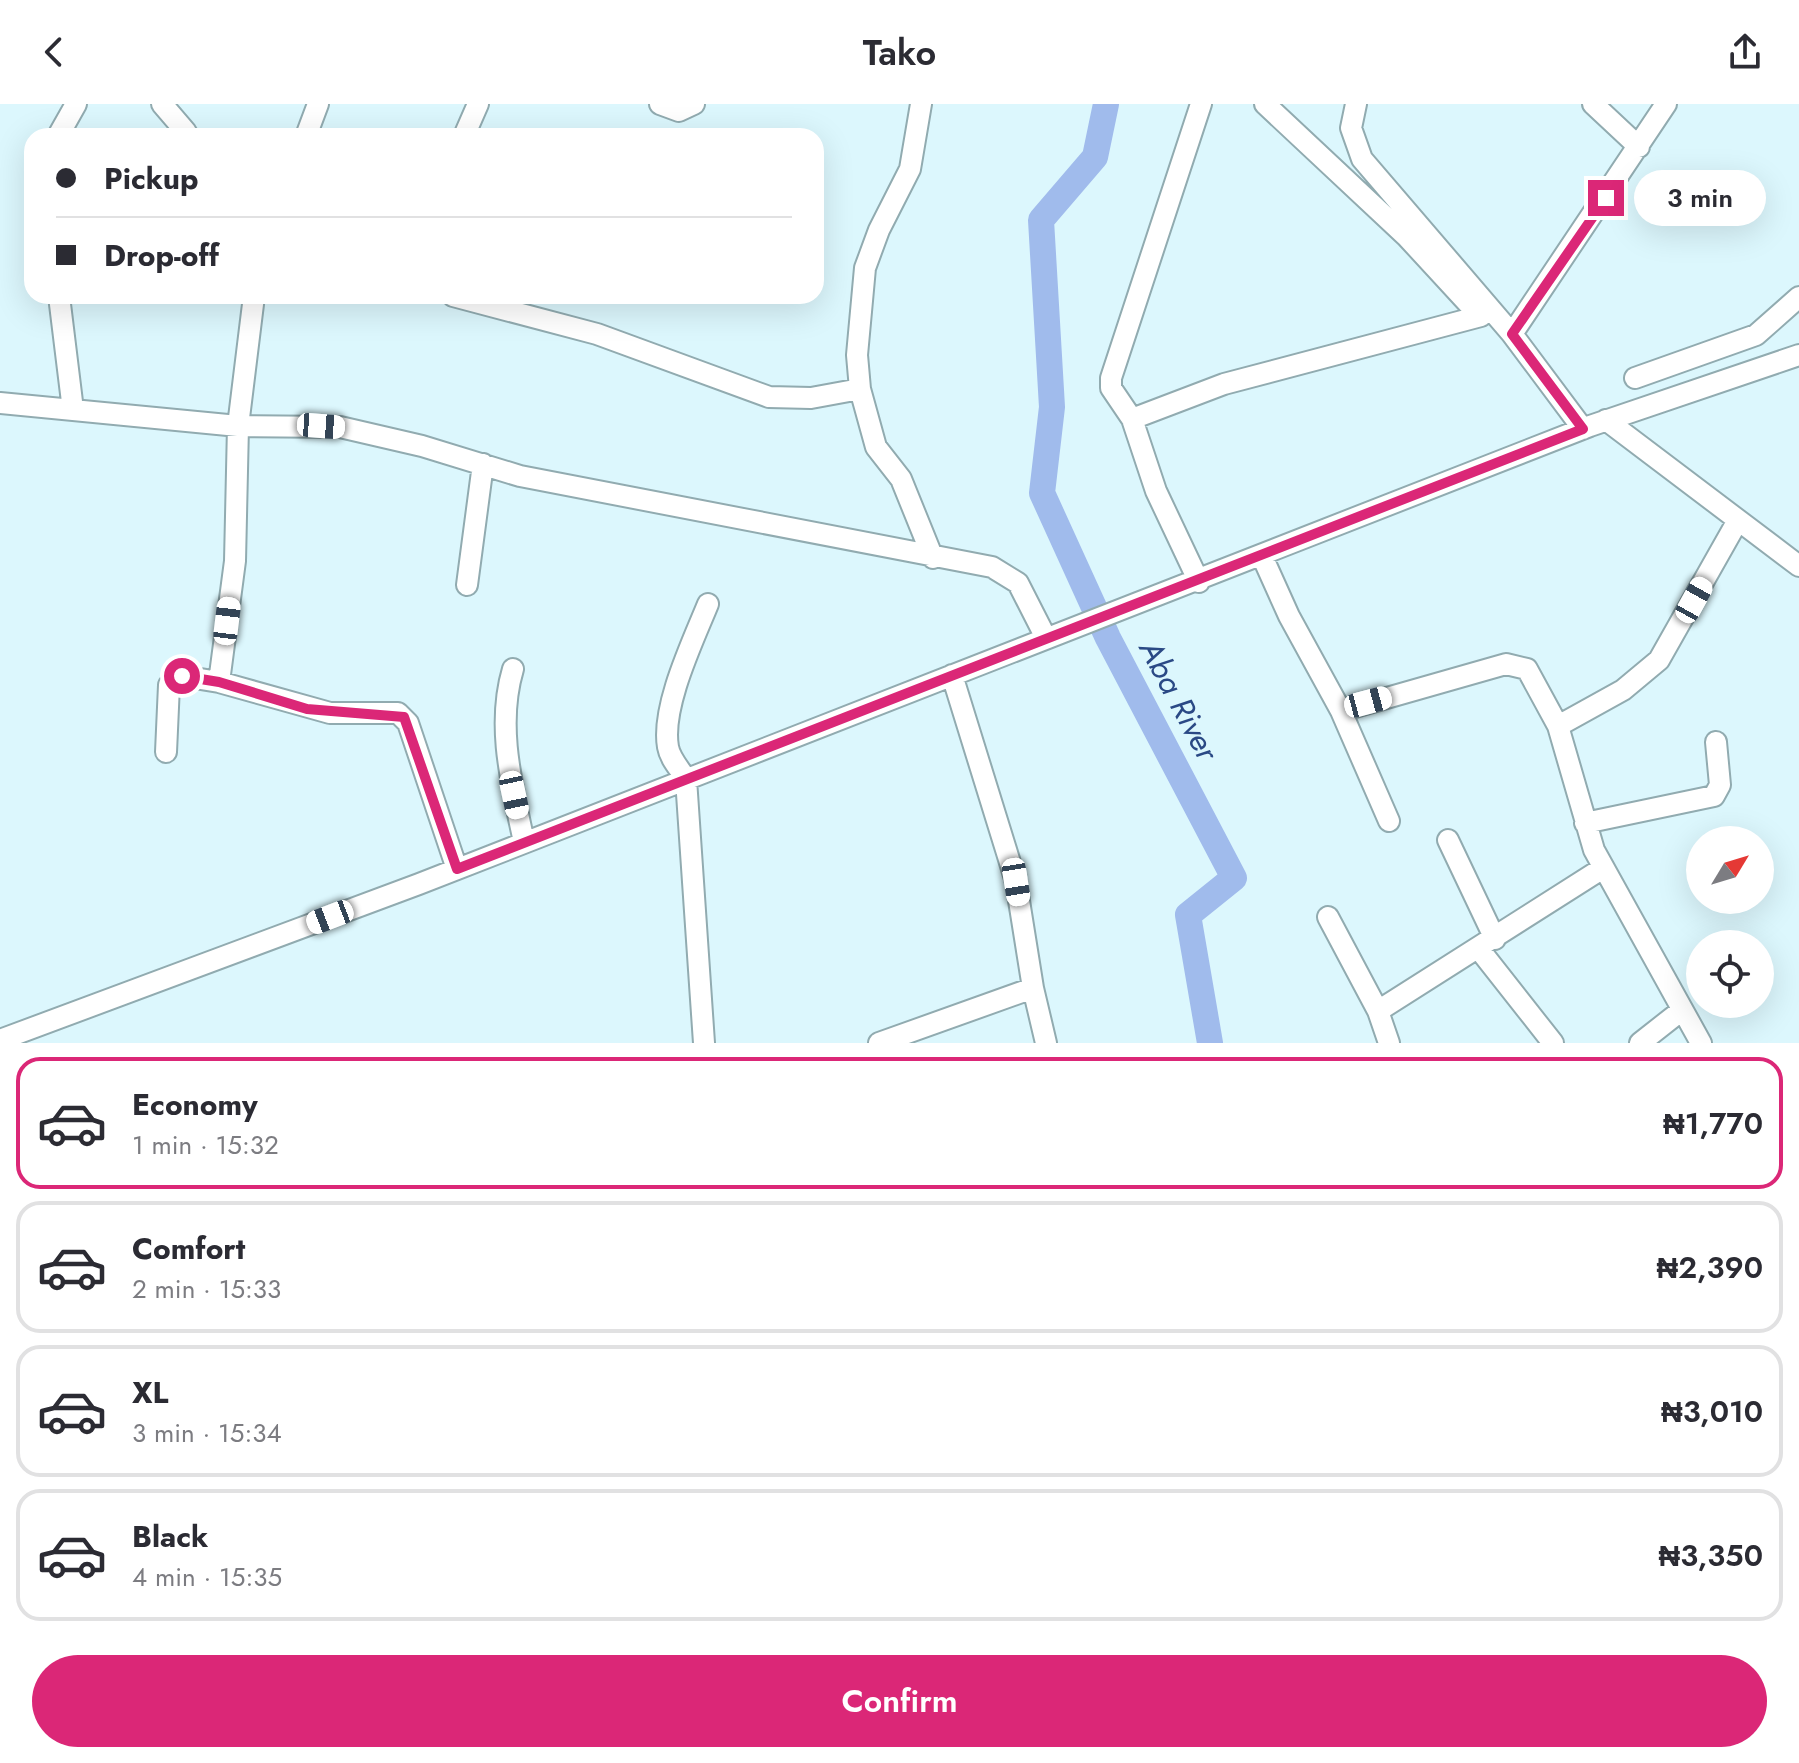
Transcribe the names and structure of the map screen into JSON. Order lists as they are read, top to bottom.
{
  "water": ["Aba River"],
  "north": "top right",
  "page": {
    "header": "Tako",
    "banner": ["Pickup", "Drop-off"],
    "bubble": "3 min",
    "list": [
      {
        "name": "Economy",
        "note": "1 min · 15:32",
        "value": "₦1,770"
      },
      {
        "name": "Comfort",
        "note": "2 min · 15:33",
        "value": "₦2,390"
      },
      {
        "name": "XL",
        "note": "3 min · 15:34",
        "value": "₦3,010"
      },
      {
        "name": "Black",
        "note": "4 min · 15:35",
        "value": "₦3,350"
      }
    ],
    "buttons": "Confirm"
  }
}
